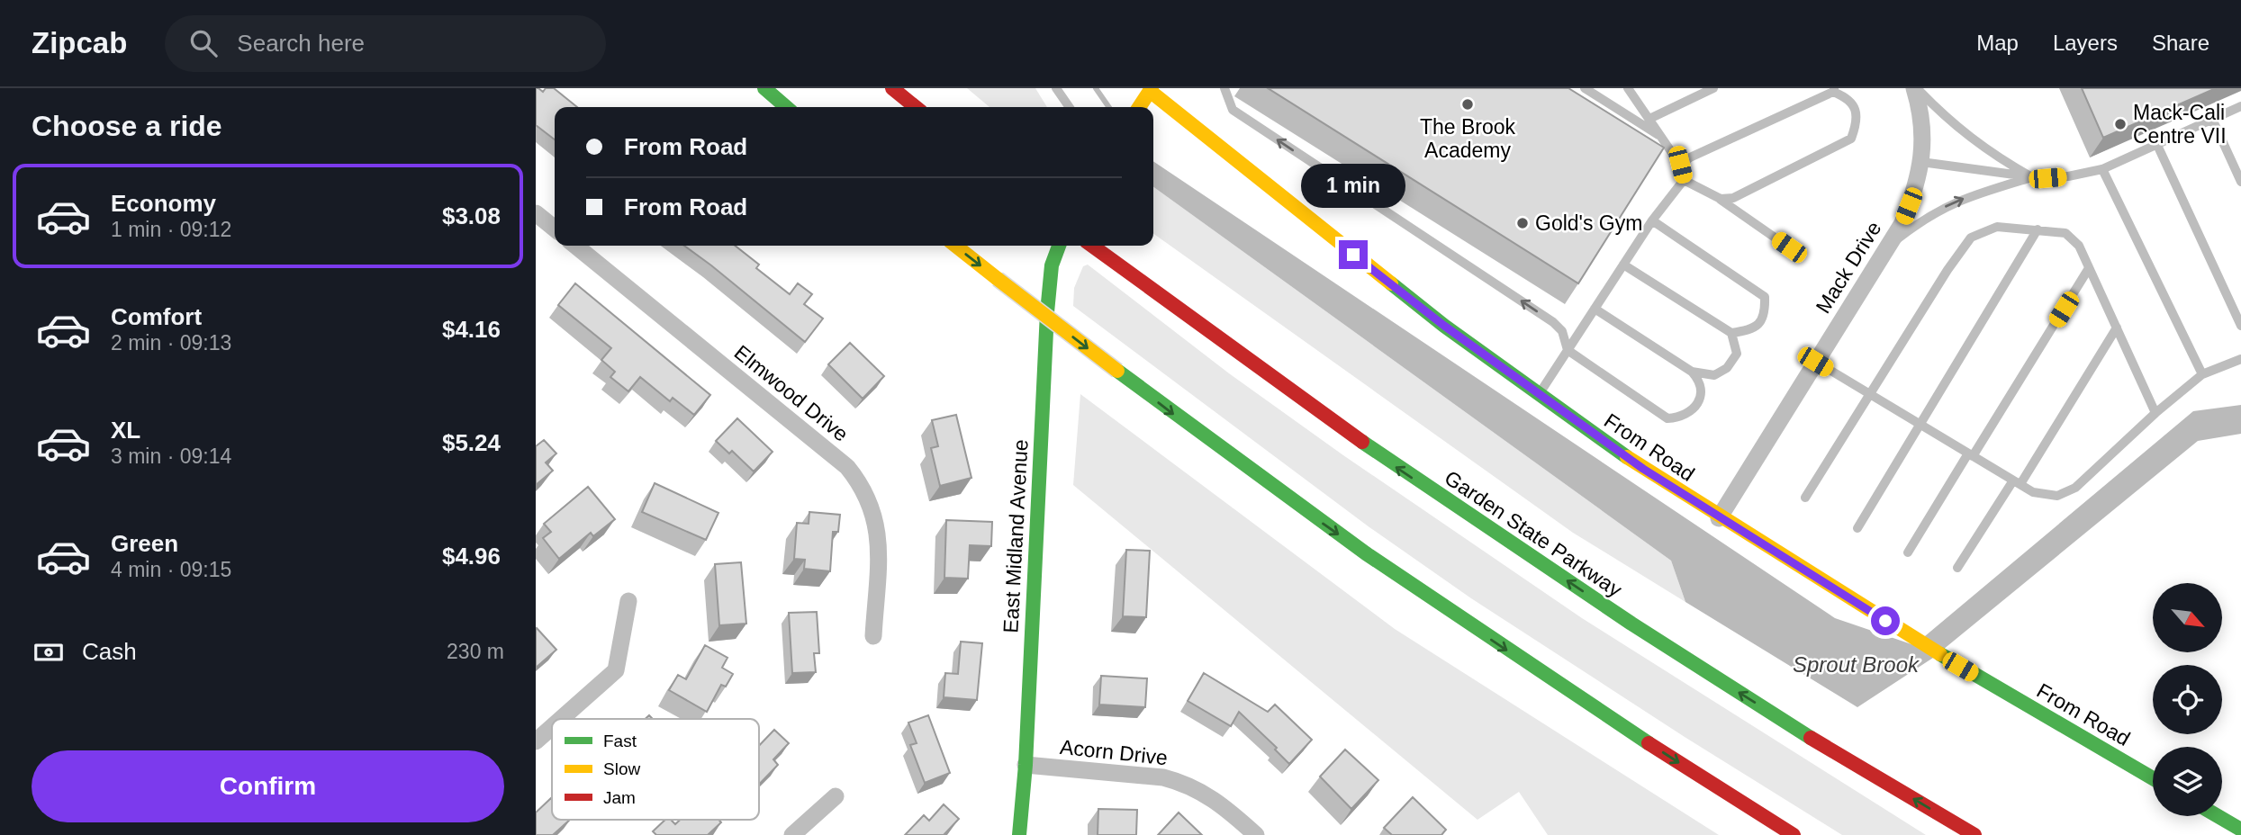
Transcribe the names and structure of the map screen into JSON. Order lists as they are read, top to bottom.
{
  "streets": {
    "main road": ["From Road", "Garden State Parkway", "East Midland Avenue"],
    "street": ["Mack Drive", "Elmwood Drive", "Acorn Drive"]
  },
  "crossings": [
    ["Mack Drive", "From Road"],
    ["East Midland Avenue", "Acorn Drive"]
  ],
  "water": ["Sprout Brook"],
  "places": ["The Brook Academy", "Mack-Cali Centre VII", "Gold's Gym"],
  "legend": ["Fast", "Slow", "Jam"],
  "north": "bottom right",
  "page": {
    "header": "Zipcab",
    "search": "Search here",
    "nav": ["Map", "Layers", "Share"],
    "heading": "Choose a ride",
    "banner": ["From Road", "From Road"],
    "list": [
      {
        "name": "Economy",
        "note": "1 min · 09:12",
        "value": "$3.08"
      },
      {
        "name": "Comfort",
        "note": "2 min · 09:13",
        "value": "$4.16"
      },
      {
        "name": "XL",
        "note": "3 min · 09:14",
        "value": "$5.24"
      },
      {
        "name": "Green",
        "note": "4 min · 09:15",
        "value": "$4.96"
      }
    ],
    "bubble": "1 min",
    "pay": ["Cash", "230 m"],
    "buttons": "Confirm"
  }
}
